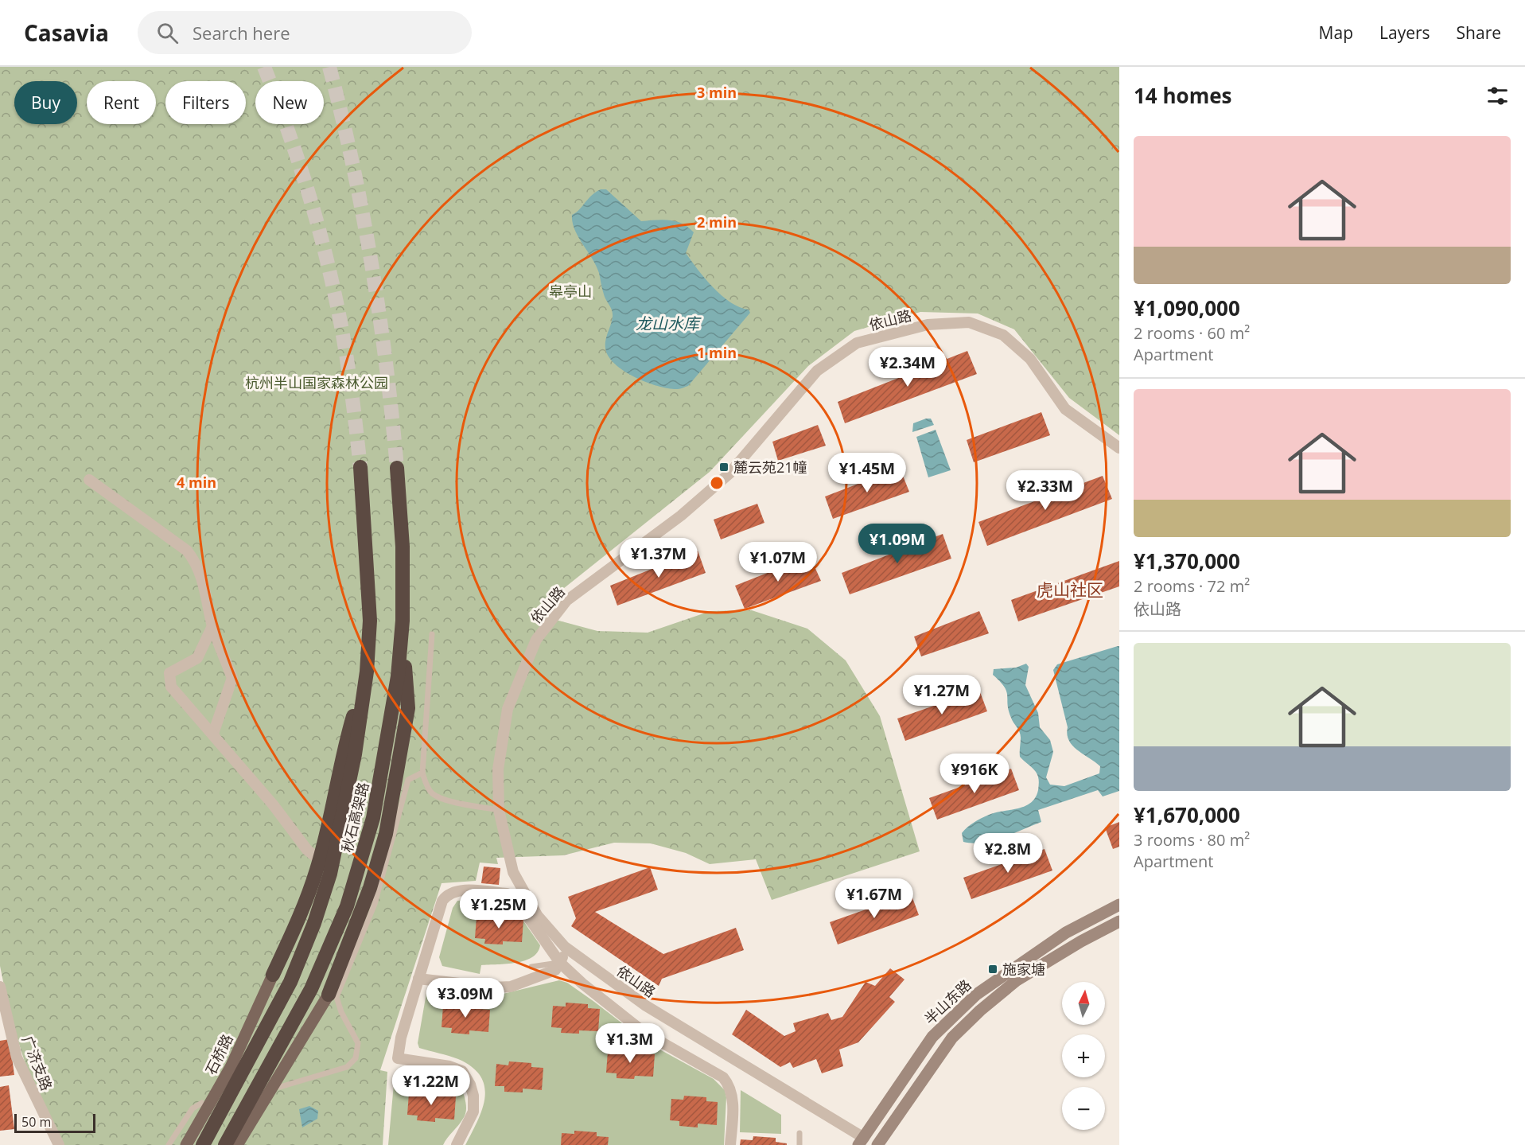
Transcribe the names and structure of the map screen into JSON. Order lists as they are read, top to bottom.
{
  "streets": {
    "highway": ["秋石高架路"],
    "main road": ["半山东路", "石桥路"],
    "street": ["依山路", "广济支路"]
  },
  "crossings": [
    ["依山路", "半山东路"]
  ],
  "districts": ["虎山社区"],
  "water": ["龙山水库"],
  "parks": ["皋亭山", "杭州半山国家森林公园"],
  "places": {
    "transit": ["麓云苑21幢", "施家塘"]
  },
  "scale_bar": "50 m",
  "north": "top",
  "page": {
    "header": "Casavia",
    "search": "Search here",
    "nav": ["Map", "Layers", "Share"],
    "heading": "14 homes",
    "chip": [
      "Buy",
      "Rent",
      "Filters",
      "New"
    ],
    "list": [
      {
        "name": "¥1,090,000",
        "note": "2 rooms · 60 m² · Apartment"
      },
      {
        "name": "¥1,370,000",
        "note": "2 rooms · 72 m² · 依山路"
      },
      {
        "name": "¥1,670,000",
        "note": "3 rooms · 80 m² · Apartment"
      }
    ],
    "price": [
      "¥2.34M",
      "¥1.45M",
      "¥2.33M",
      "¥1.09M",
      "¥1.37M",
      "¥1.07M",
      "¥1.27M",
      "¥916K",
      "¥2.8M",
      "¥1.67M",
      "¥1.25M",
      "¥3.09M",
      "¥1.3M",
      "¥1.22M"
    ],
    "map_buttons": ["+", "−"],
    "scale": "50 m"
  },
  "rings": [
    "3 min",
    "2 min",
    "1 min",
    "4 min"
  ]
}
